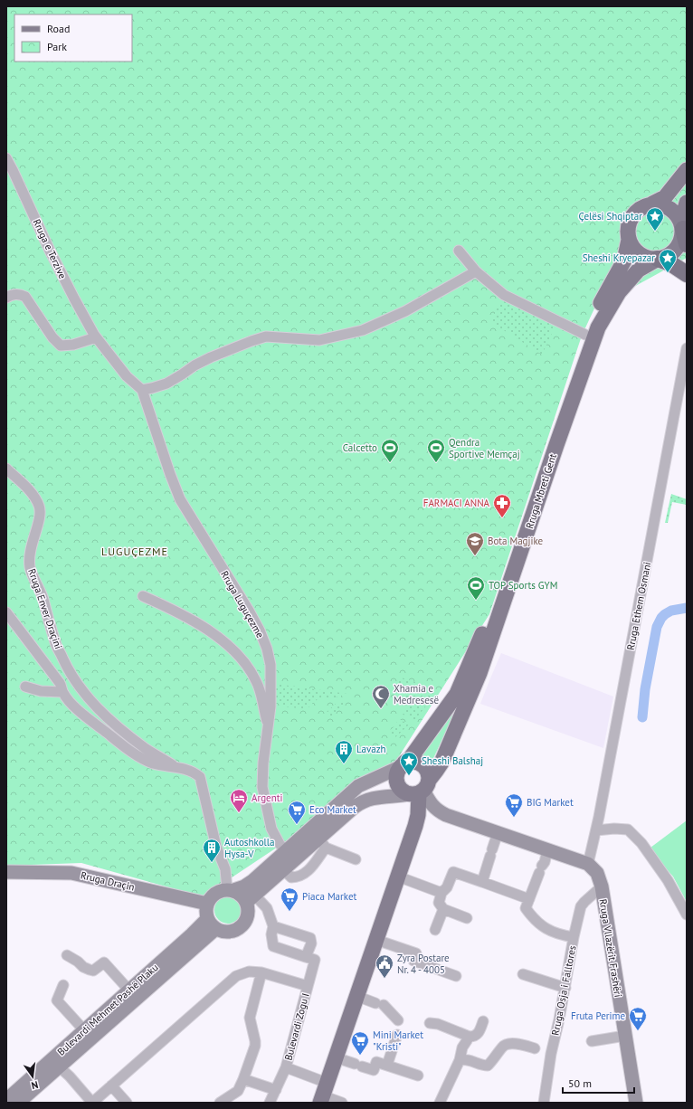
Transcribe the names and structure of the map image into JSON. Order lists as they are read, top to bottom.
{
  "streets": {
    "main road": [
      "Rruga Mbreti Gent",
      "Rruga Draçin",
      "Rruga Vllazërit Frashëri",
      "Bulevardi Mehmet Pashë Plaku"
    ],
    "street": [
      "Rruga e Terzive",
      "Rruga Luguçezme",
      "Rruga Ethem Osmani",
      "Rruga Enver Draçini",
      "Rruga Osja i Falltores",
      "Bulevardi Zogu I"
    ]
  },
  "crossings": [
    ["Rruga e Terzive", "Rruga Luguçezme"],
    ["Rruga Ethem Osmani", "Rruga Vllazërit Frashëri"],
    ["Rruga Enver Draçini", "Rruga Draçin"],
    ["Rruga Enver Draçini", "Bulevardi Mehmet Pashë Plaku"],
    ["Rruga Draçin", "Bulevardi Mehmet Pashë Plaku"],
    ["Rruga Vllazërit Frashëri", "Rruga Osja i Falltores"]
  ],
  "districts": ["LUGUÇEZME"],
  "places": {
    "place": ["Çelësi Shqiptar", "Sheshi Kryepazar", "Sheshi Balshaj"],
    "sports": ["Calcetto", "Qendra Sportive Memçaj", "TOP Sports GYM"],
    "pharmacy": ["FARMACI ANNA"],
    "school or university": ["Bota Magjike"],
    "mosque": ["Xhamia e Medresesë"],
    "building": ["Lavazh", "Autoshkolla Hysa-V"],
    "hotel": ["Argenti"],
    "supermarket": [
      "BIG Market",
      "Eco Market",
      "Piaca Market",
      "Fruta Perime",
      "Mini Market \"Kristi\""
    ],
    "public building": ["Zyra Postare Nr. 4 - 4005"]
  },
  "legend": ["Road", "Park"],
  "scale_bar": "50 m",
  "north": "bottom"
}
